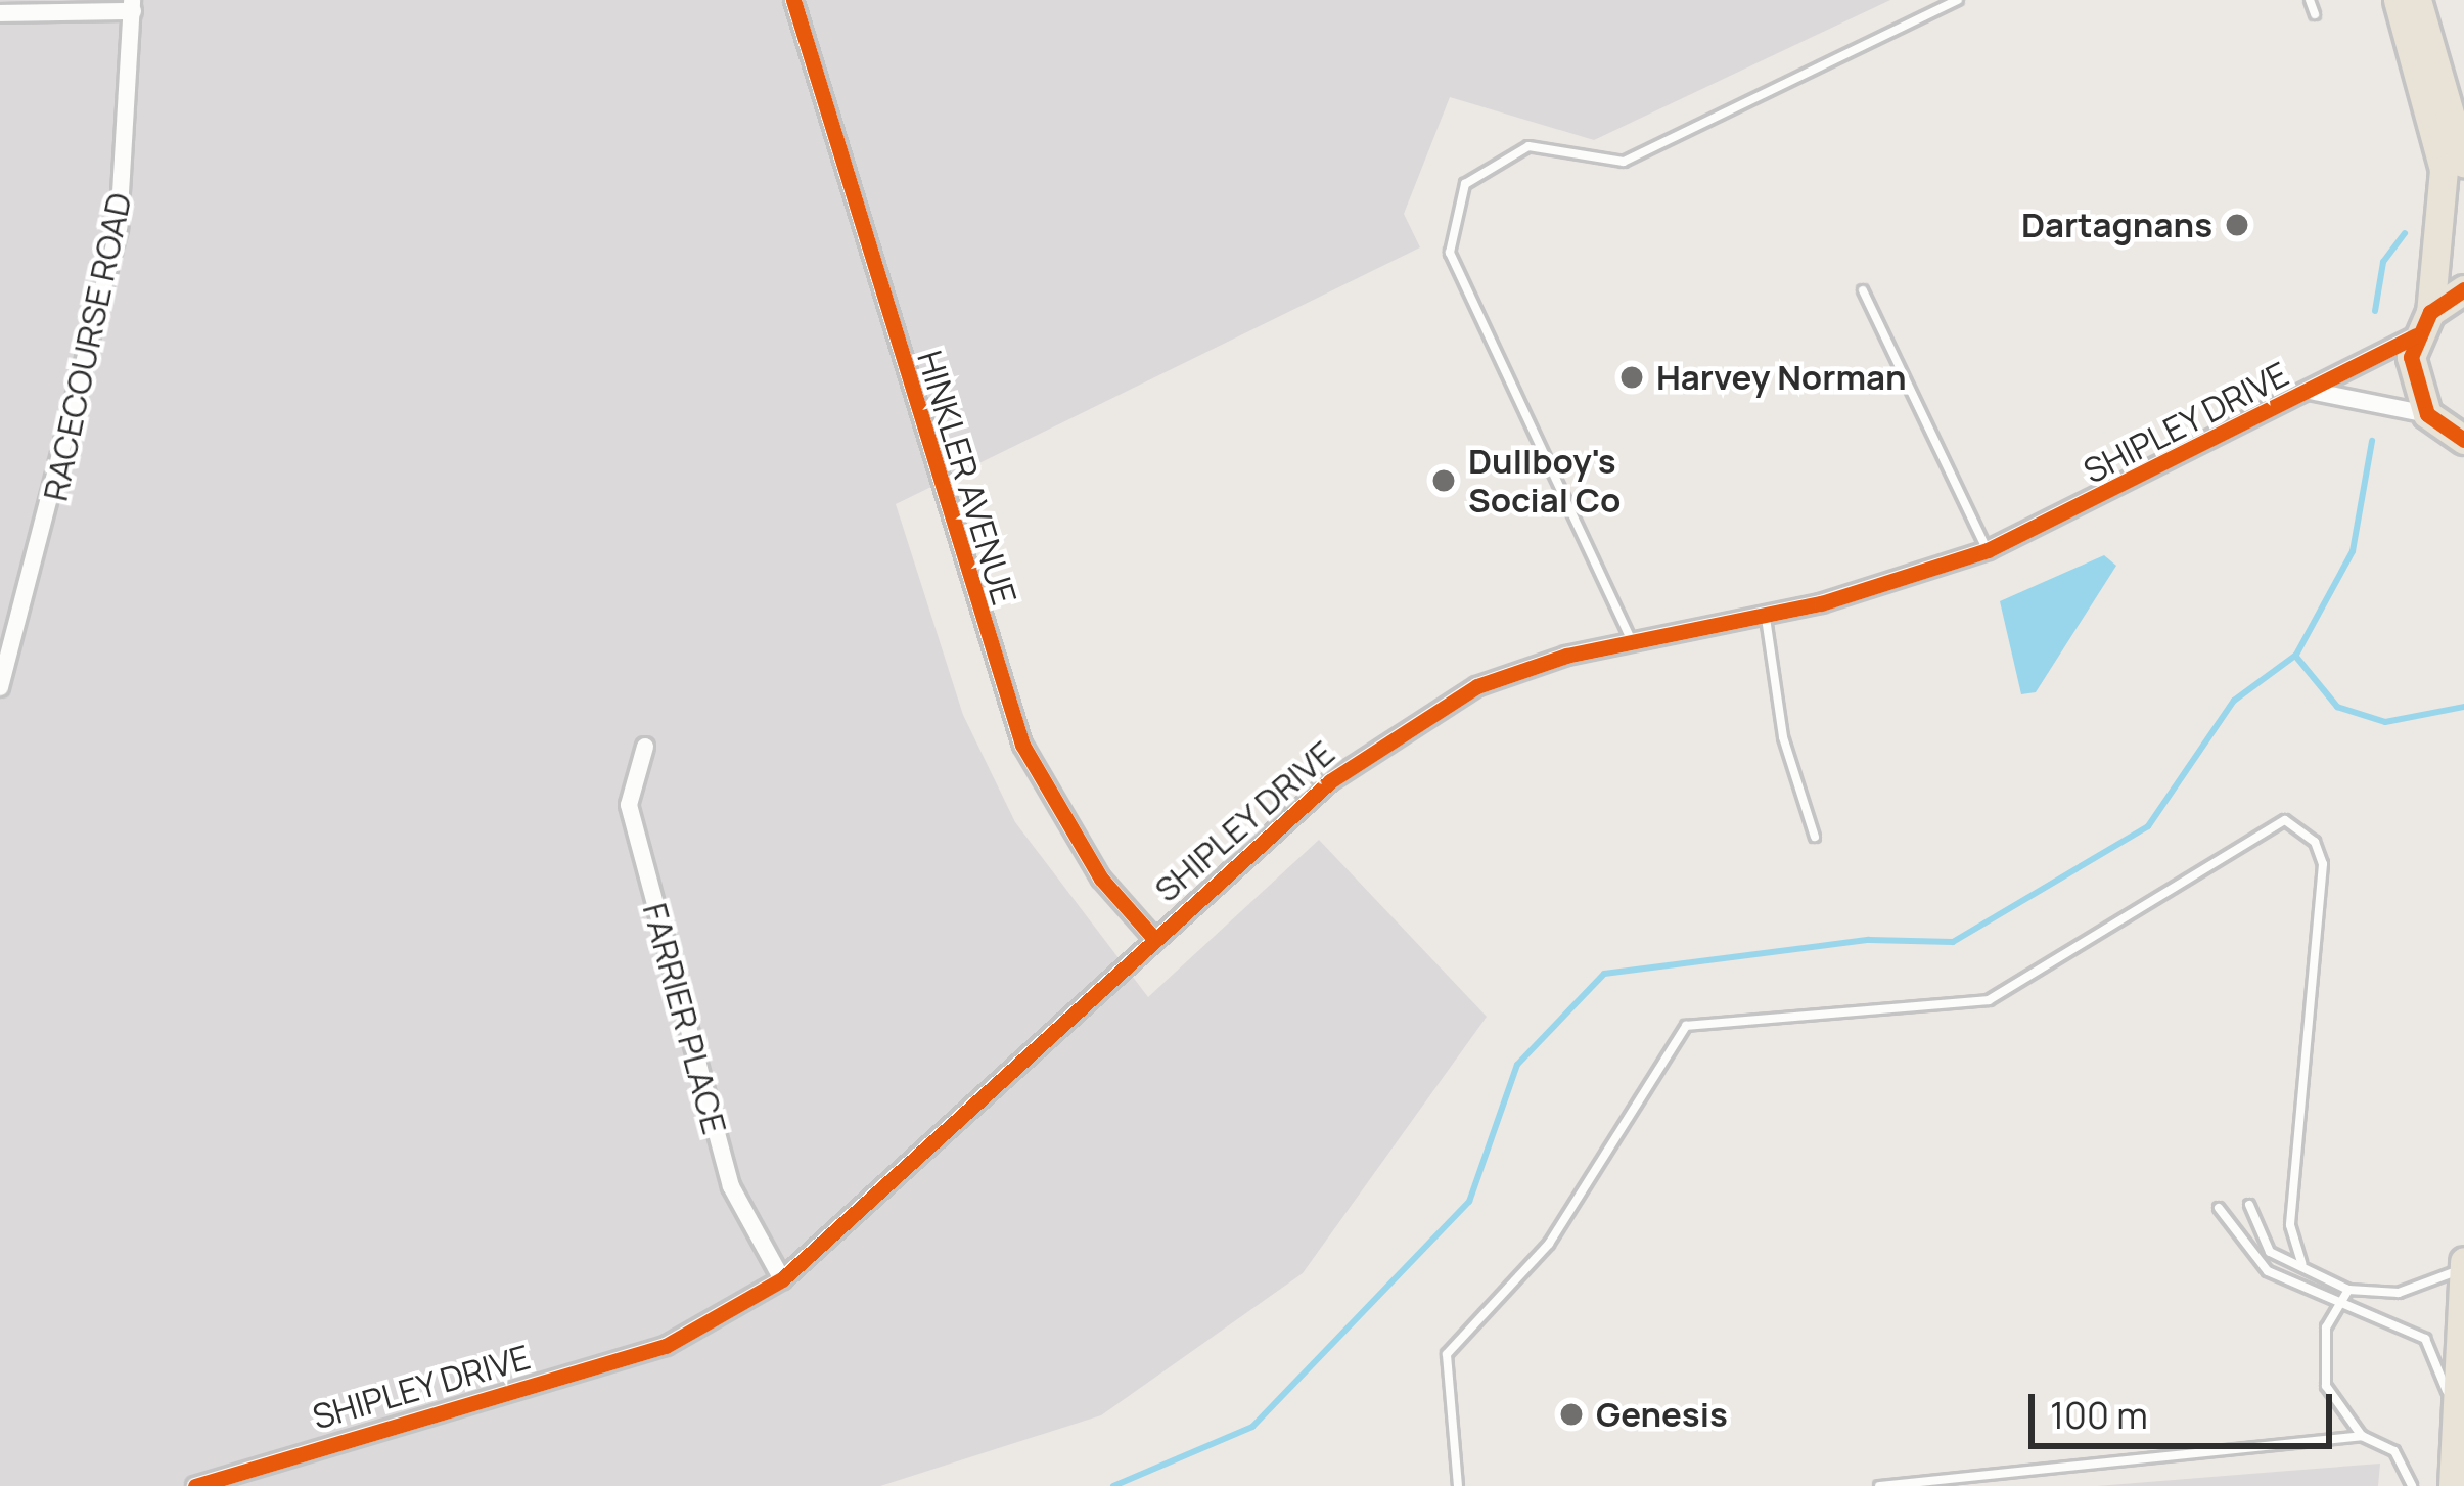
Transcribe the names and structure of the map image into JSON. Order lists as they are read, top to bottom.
{
  "streets": {
    "street": [
      "RACECOURSE ROAD",
      "SHIPLEY DRIVE",
      "HINKLER AVENUE",
      "FARRIER PLACE"
    ]
  },
  "crossings": [
    ["SHIPLEY DRIVE", "HINKLER AVENUE"],
    ["SHIPLEY DRIVE", "FARRIER PLACE"]
  ],
  "places": [
    "Dartagnans",
    "Harvey Norman",
    "Dullboy's Social Co",
    "Genesis"
  ],
  "scale_bar": "100 m"
}
